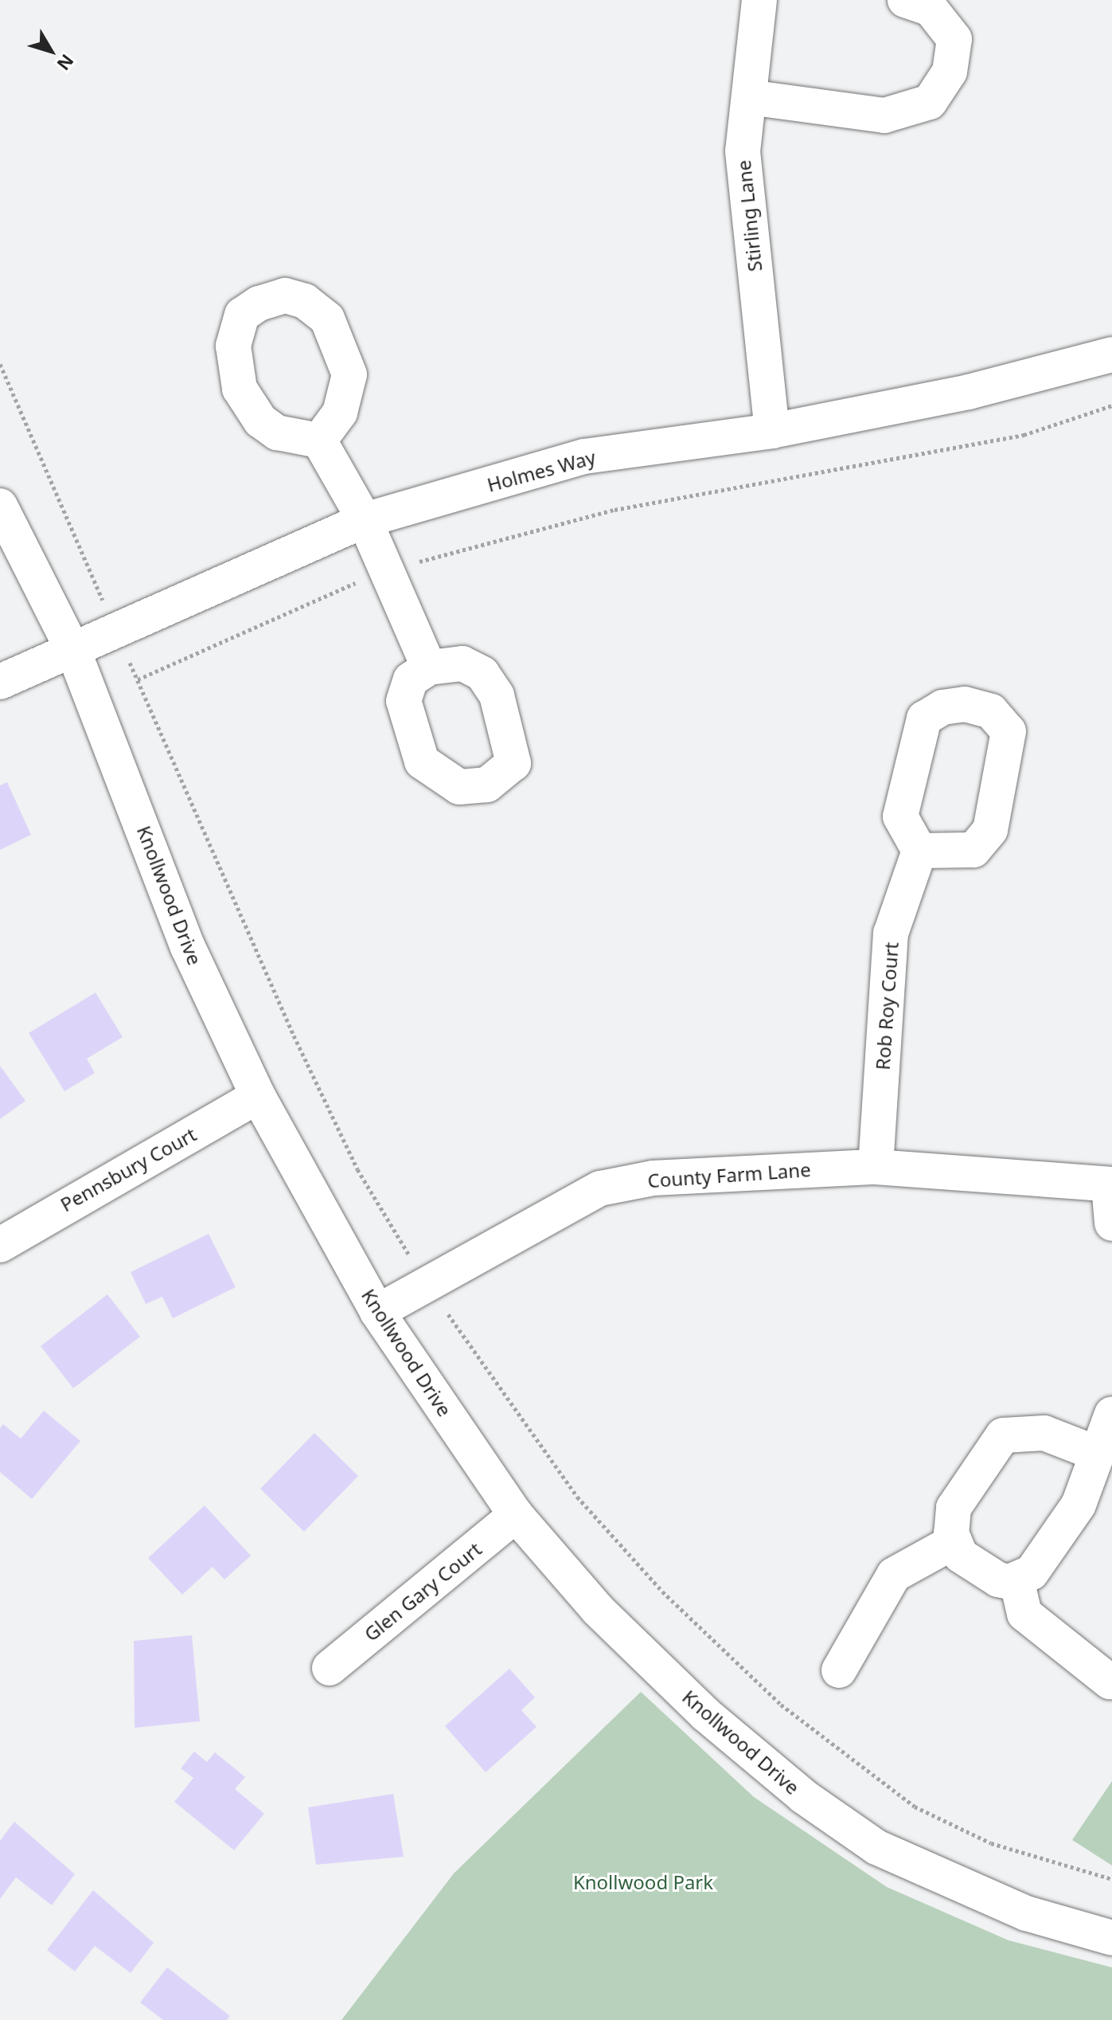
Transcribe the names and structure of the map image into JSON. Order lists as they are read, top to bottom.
{
  "streets": {
    "street": [
      "Stirling Lane",
      "Holmes Way",
      "Knollwood Drive",
      "Rob Roy Court",
      "Pennsbury Court",
      "County Farm Lane",
      "Glen Gary Court"
    ]
  },
  "crossings": [
    ["Stirling Lane", "Holmes Way"],
    ["Holmes Way", "Knollwood Drive"],
    ["Knollwood Drive", "Pennsbury Court"],
    ["Knollwood Drive", "County Farm Lane"],
    ["Knollwood Drive", "Glen Gary Court"],
    ["Rob Roy Court", "County Farm Lane"]
  ],
  "parks": ["Knollwood Park"],
  "north": "bottom right"
}
